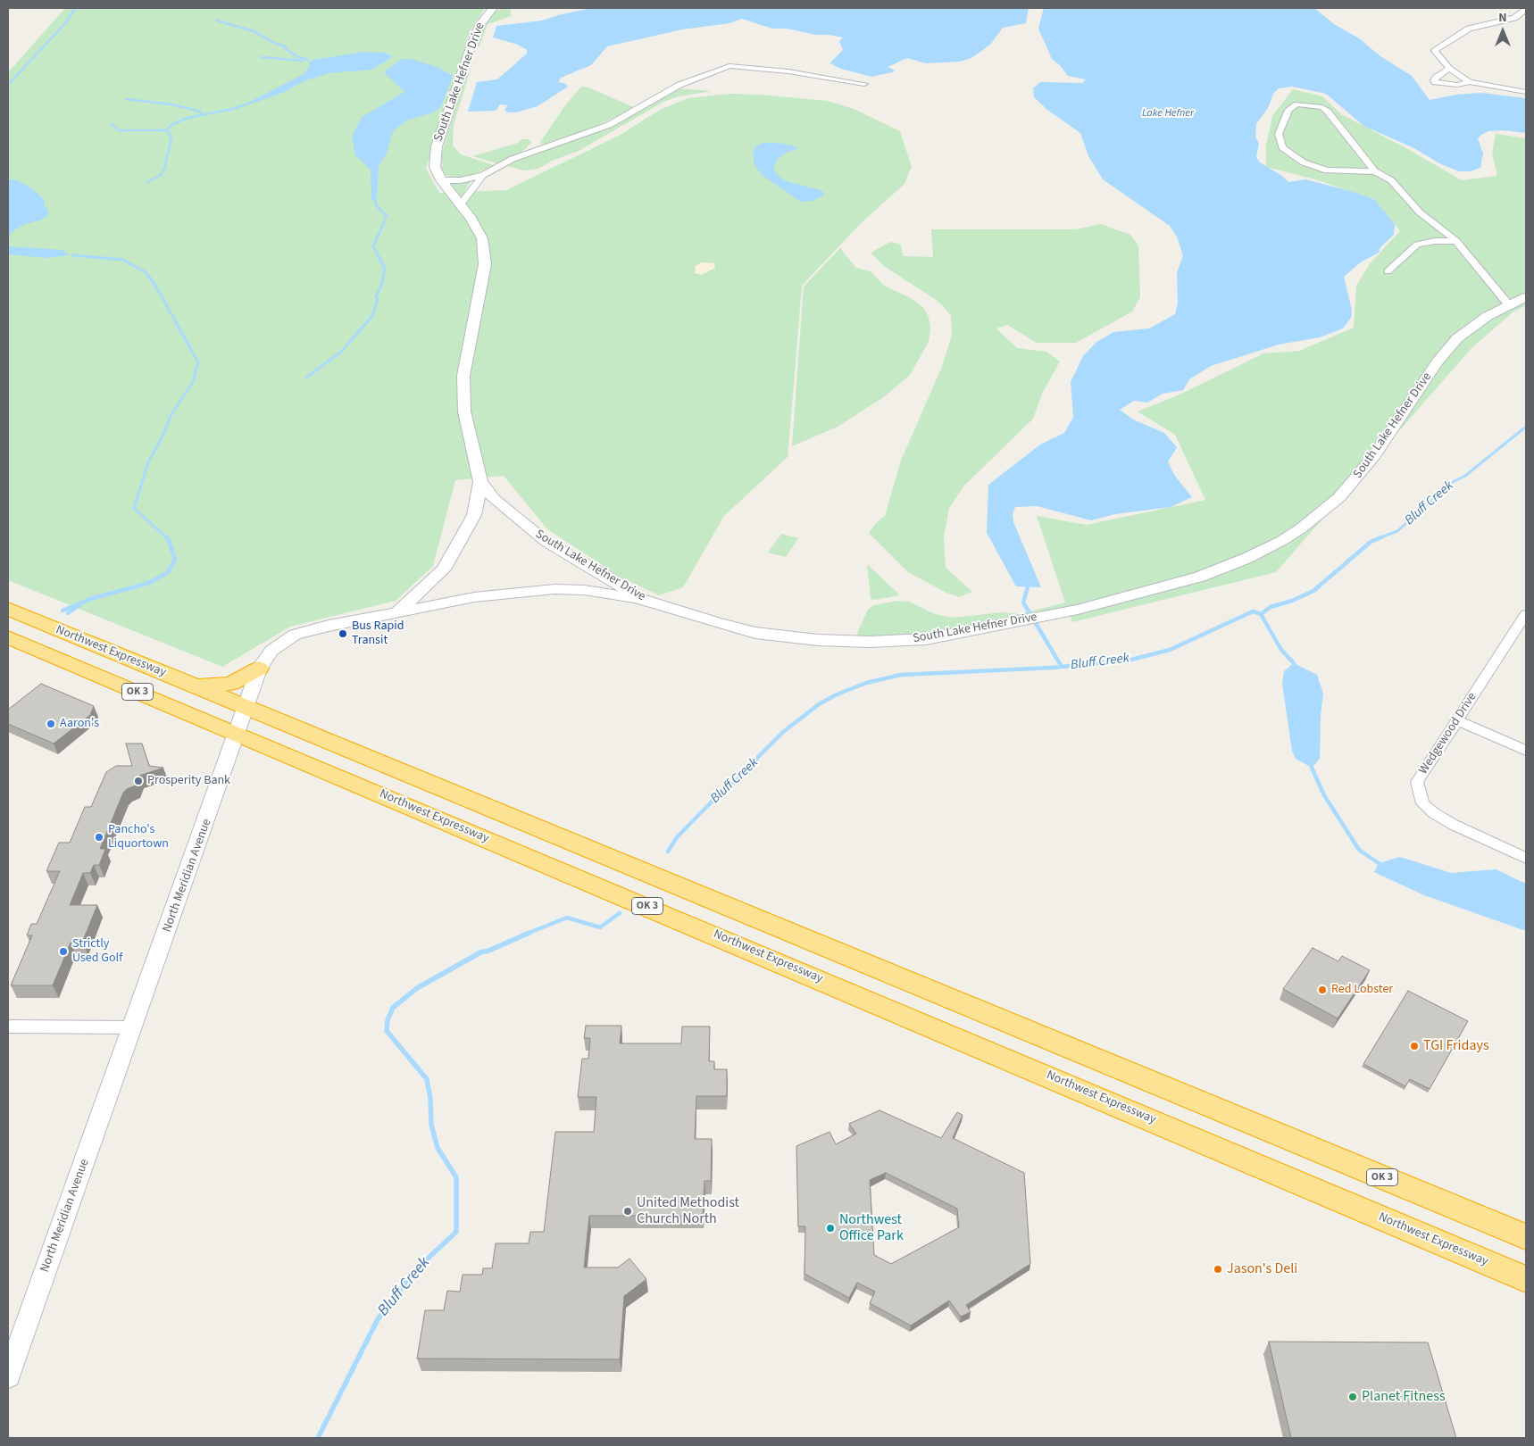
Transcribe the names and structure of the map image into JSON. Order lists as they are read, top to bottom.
{
  "streets": {
    "highway": ["Northwest Expressway", "OK 3"],
    "street": ["South Lake Hefner Drive", "Wedgewood Drive", "North Meridian Avenue"]
  },
  "crossings": [
    ["South Lake Hefner Drive", "North Meridian Avenue"],
    ["Northwest Expressway", "North Meridian Avenue"]
  ],
  "water": ["Lake Hefner", "Bluff Creek"],
  "places": [
    "Bus Rapid Transit",
    "Aaron's",
    "Prosperity Bank",
    "Pancho's Liquortown",
    "Strictly Used Golf",
    "Red Lobster",
    "TGI Fridays",
    "United Methodist Church North",
    "Northwest Office Park",
    "Jason's Deli",
    "Planet Fitness"
  ],
  "north": "top"
}
